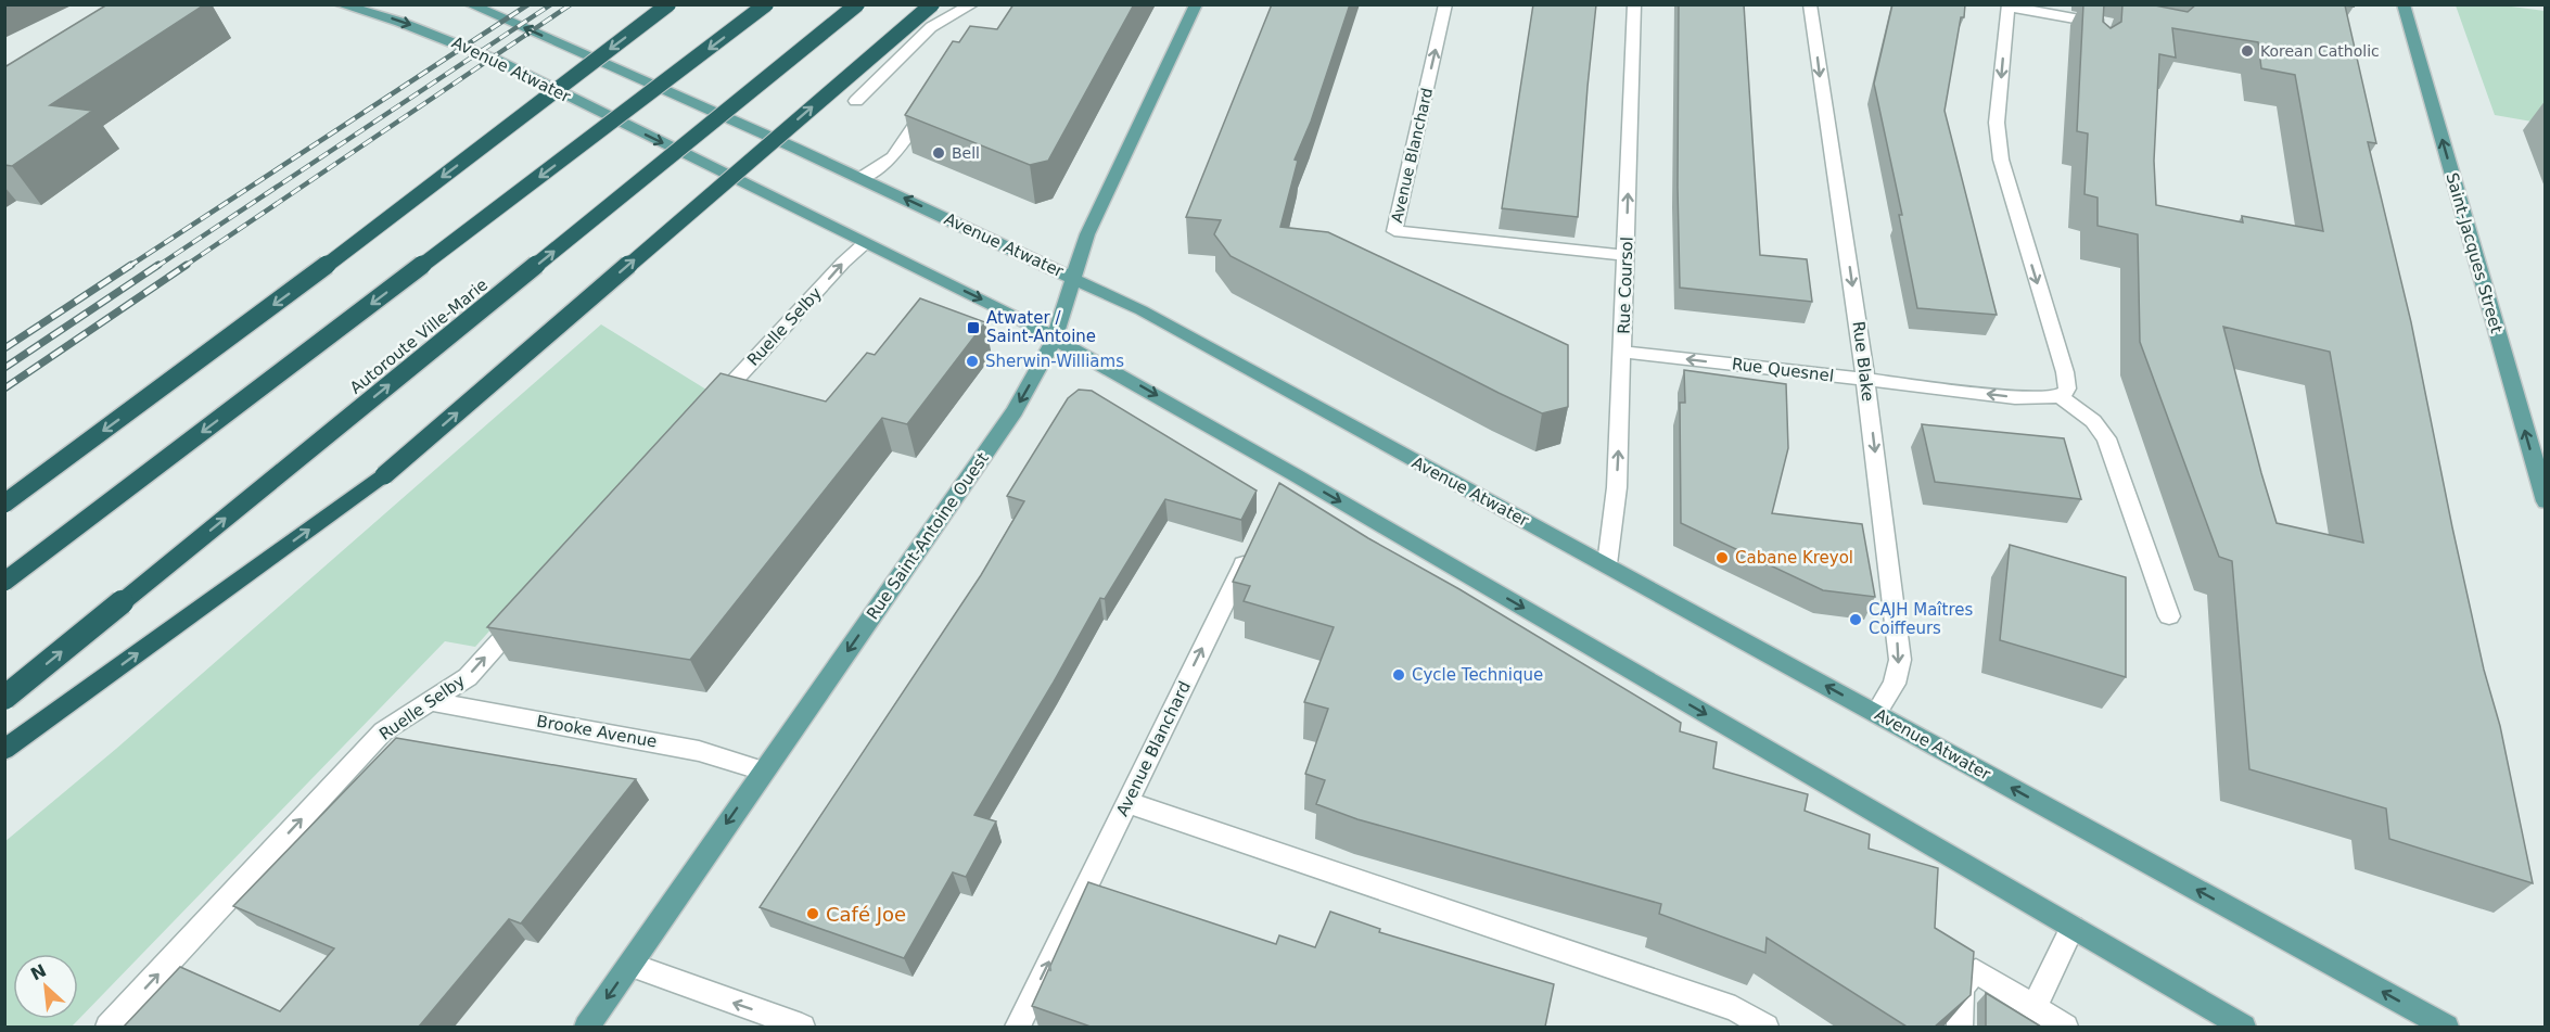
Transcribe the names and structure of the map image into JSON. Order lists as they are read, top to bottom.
{
  "streets": {
    "highway": ["Autoroute Ville-Marie"],
    "main road": ["Avenue Atwater", "Saint-Jacques Street", "Rue Saint-Antoine Ouest"],
    "street": [
      "Avenue Blanchard",
      "Rue Coursol",
      "Ruelle Selby",
      "Rue Blake",
      "Rue Quesnel",
      "Brooke Avenue"
    ]
  },
  "crossings": [
    ["Avenue Atwater", "Rue Coursol"],
    ["Avenue Atwater", "Ruelle Selby"],
    ["Avenue Atwater", "Rue Blake"],
    ["Avenue Atwater", "Rue Saint-Antoine Ouest"],
    ["Avenue Blanchard", "Rue Coursol"],
    ["Rue Coursol", "Rue Quesnel"],
    ["Ruelle Selby", "Brooke Avenue"],
    ["Rue Blake", "Rue Quesnel"],
    ["Rue Saint-Antoine Ouest", "Brooke Avenue"]
  ],
  "one_way": [
    "Saint-Jacques Street",
    "Rue Coursol",
    "Ruelle Selby",
    "Rue Blake",
    "Rue Quesnel",
    "Rue Saint-Antoine Ouest"
  ],
  "places": {
    "other": [
      "Korean Catholic",
      "Bell",
      "Sherwin-Williams",
      "Cabane Kreyol",
      "CAJH Maîtres Coiffeurs",
      "Cycle Technique",
      "Café Joe"
    ],
    "transit": ["Atwater / Saint-Antoine"]
  },
  "north": "top left"
}
